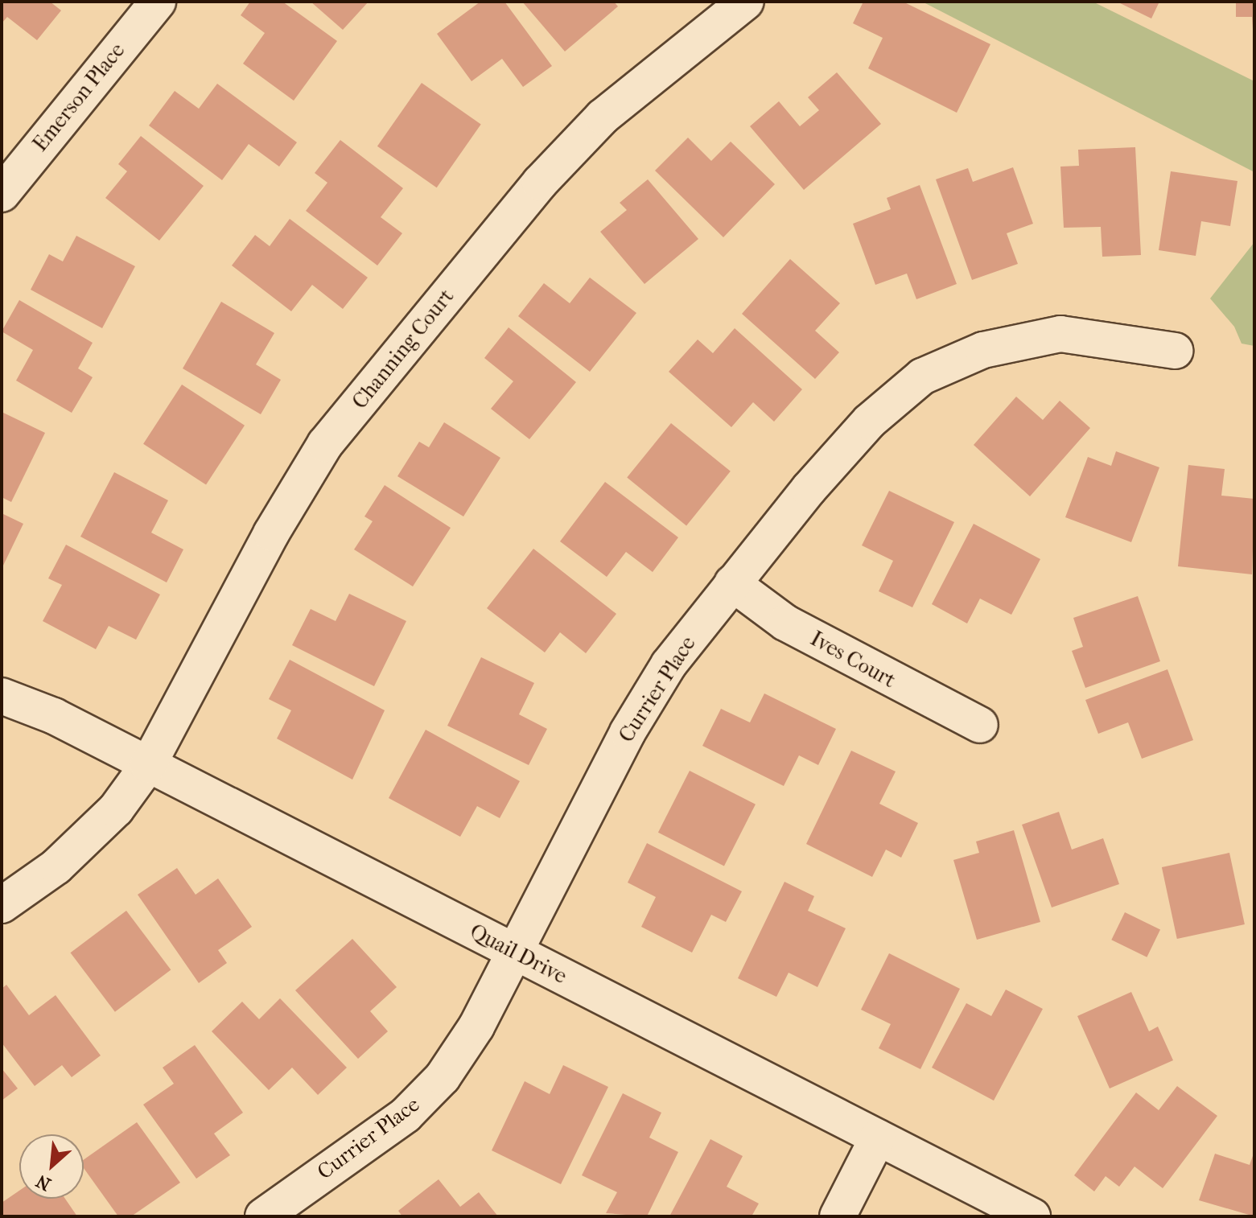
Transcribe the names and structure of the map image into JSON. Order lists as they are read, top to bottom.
{
  "streets": {
    "street": [
      "Emerson Place",
      "Channing Court",
      "Ives Court",
      "Currier Place",
      "Quail Drive"
    ]
  },
  "crossings": [
    ["Channing Court", "Quail Drive"],
    ["Ives Court", "Currier Place"],
    ["Currier Place", "Quail Drive"]
  ],
  "north": "bottom left"
}
